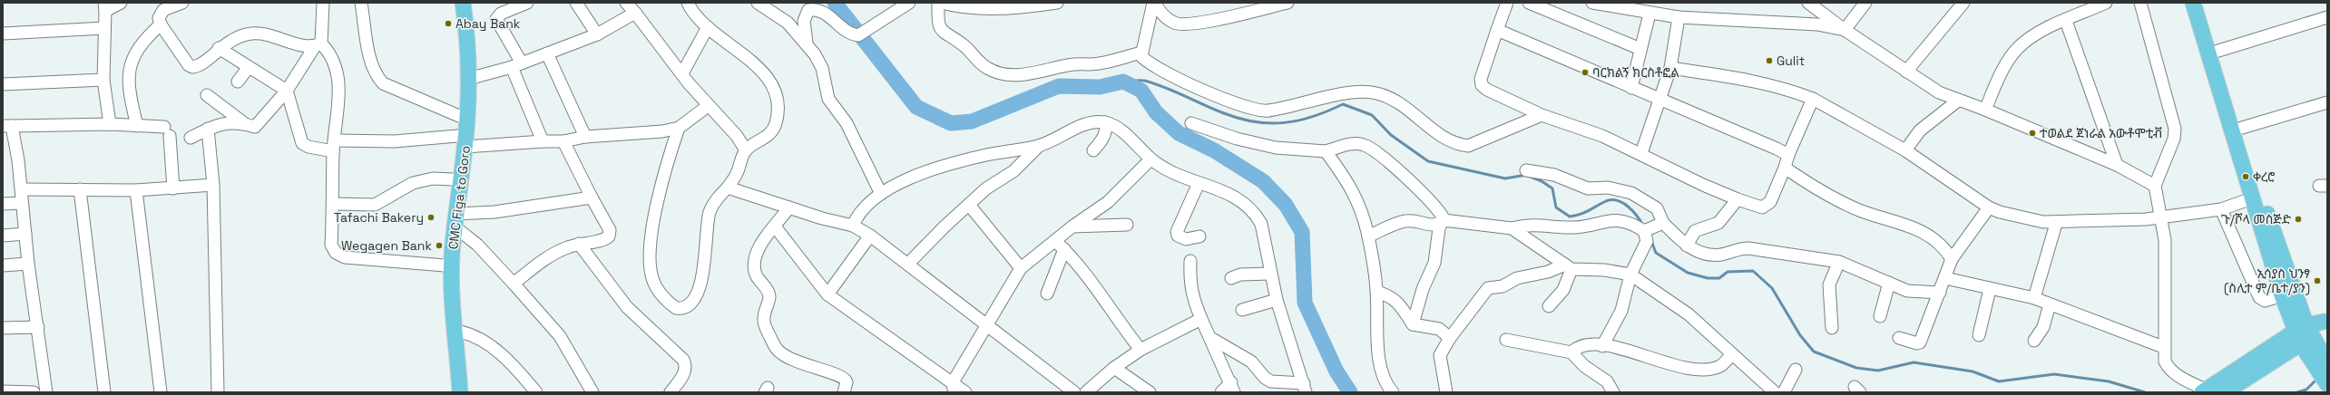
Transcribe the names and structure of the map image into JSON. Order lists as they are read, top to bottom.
{
  "streets": {
    "main road": ["CMC Figa to Goro"]
  },
  "places": [
    "Abay Bank",
    "Gulit",
    "ባርክልኝ ክርስቶፎል",
    "ተወልደ ጀነራል አውቶሞቲቭ",
    "ቀረሮ",
    "Tafachi Bakery",
    "ጉ/ሾላ መስጅድ",
    "Wegagen Bank",
    "ኢሳያስ ህንፃ (ስሊተ ም/ቤተ/ያን)"
  ]
}
